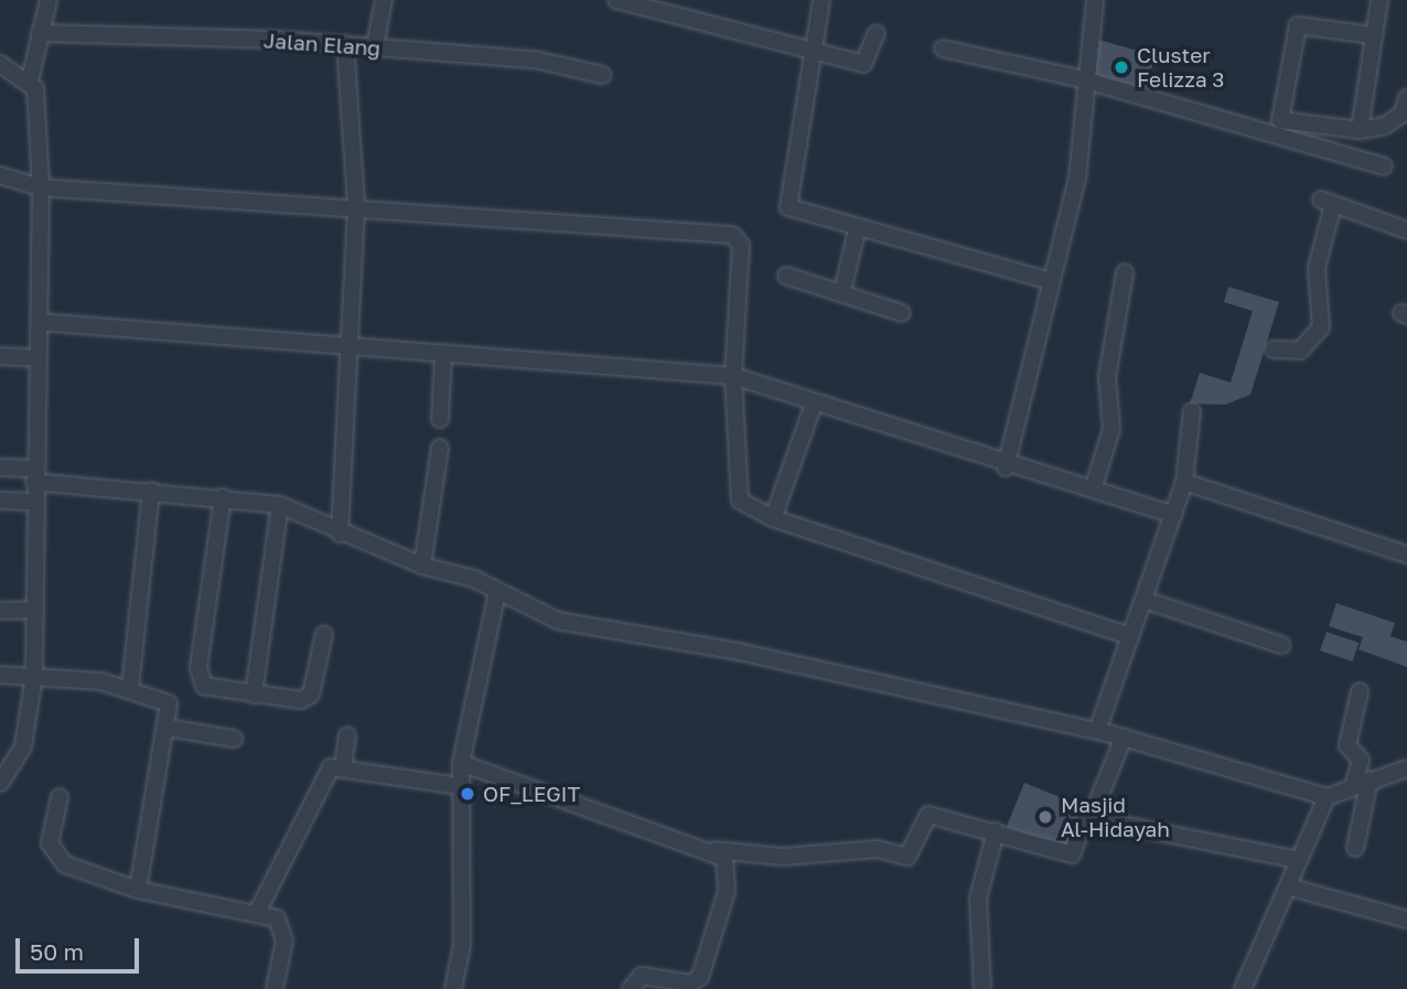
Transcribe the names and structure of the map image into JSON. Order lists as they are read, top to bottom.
{
  "streets": {
    "street": ["Jalan Elang"]
  },
  "places": ["Cluster Felizza 3", "OF_LEGIT", "Masjid Al-Hidayah"],
  "scale_bar": "50 m"
}
